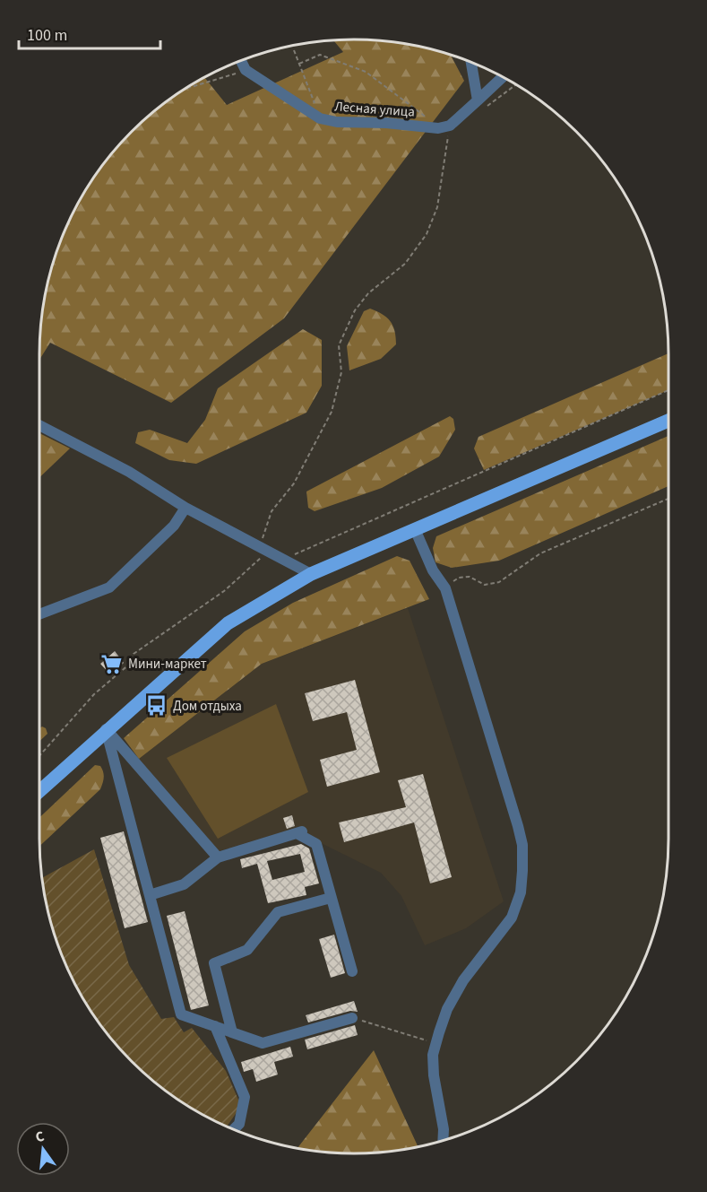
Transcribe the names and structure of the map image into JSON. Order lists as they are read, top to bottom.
{
  "streets": {
    "street": ["Лесная улица"]
  },
  "places": {
    "supermarket": ["Мини-маркет"],
    "bus stop": ["Дом отдыха"]
  },
  "scale_bar": "100 m",
  "north": "top"
}
